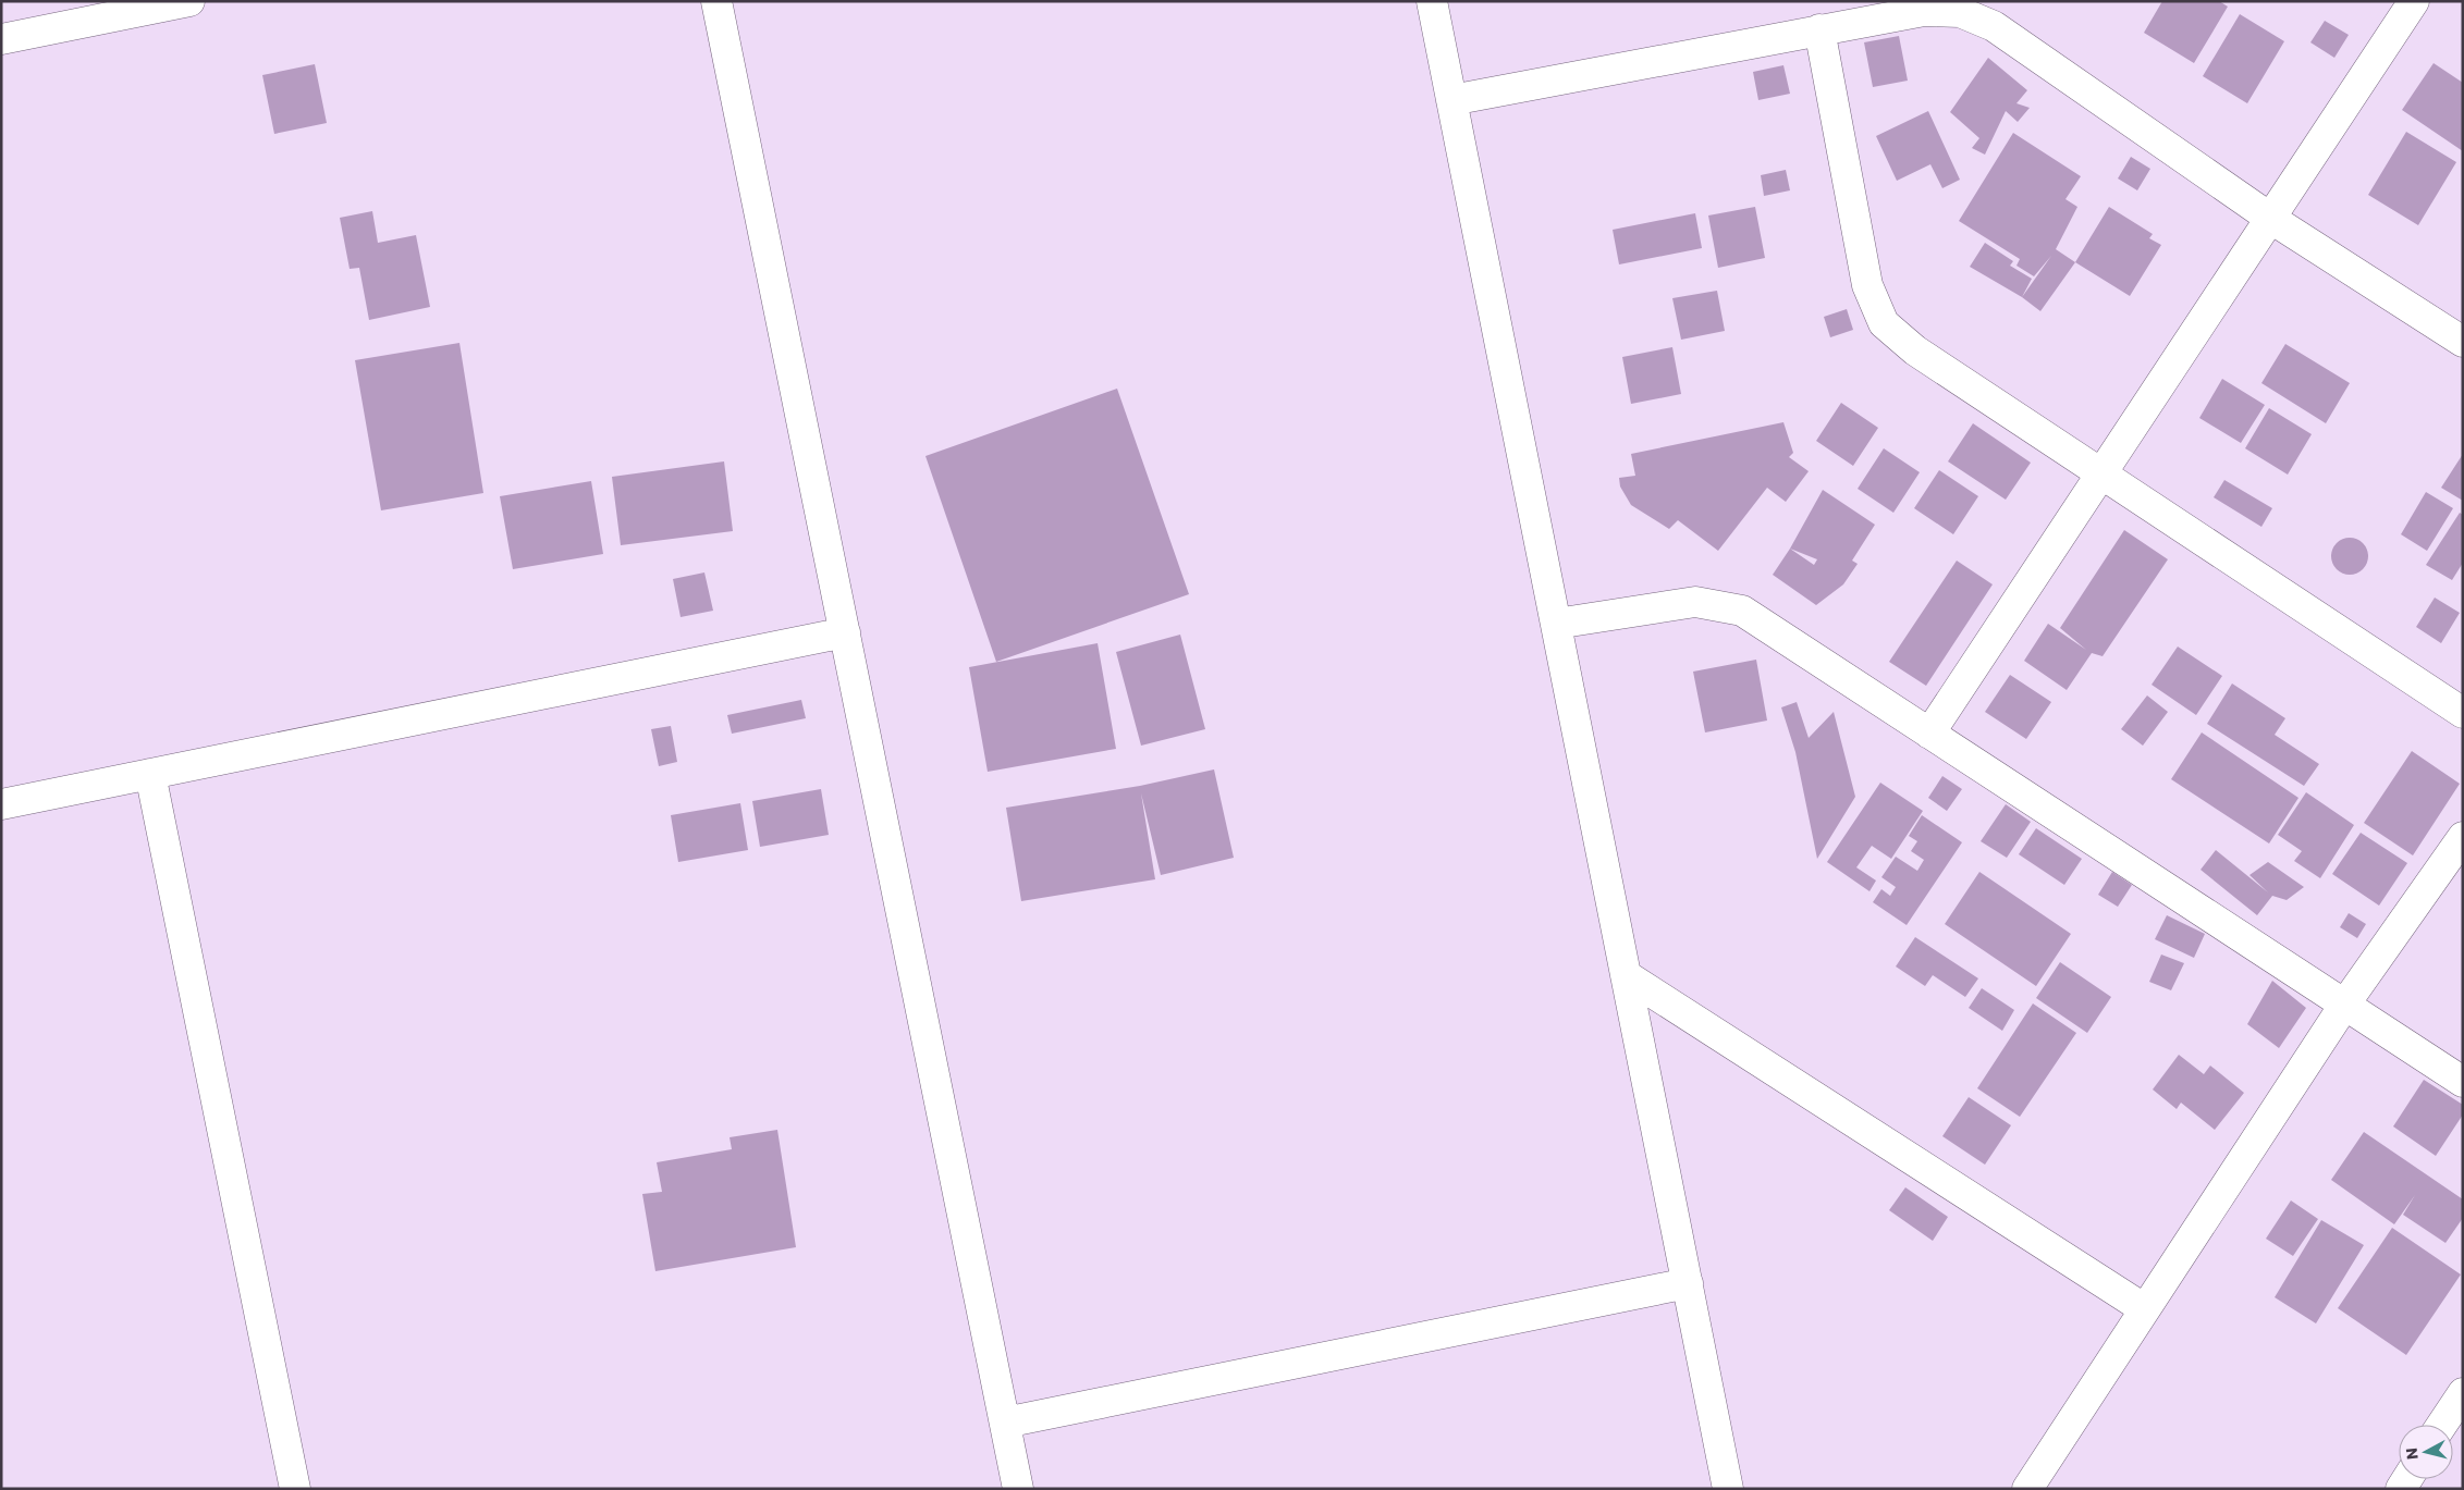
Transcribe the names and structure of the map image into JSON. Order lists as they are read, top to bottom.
{
  "north": "left"
}
